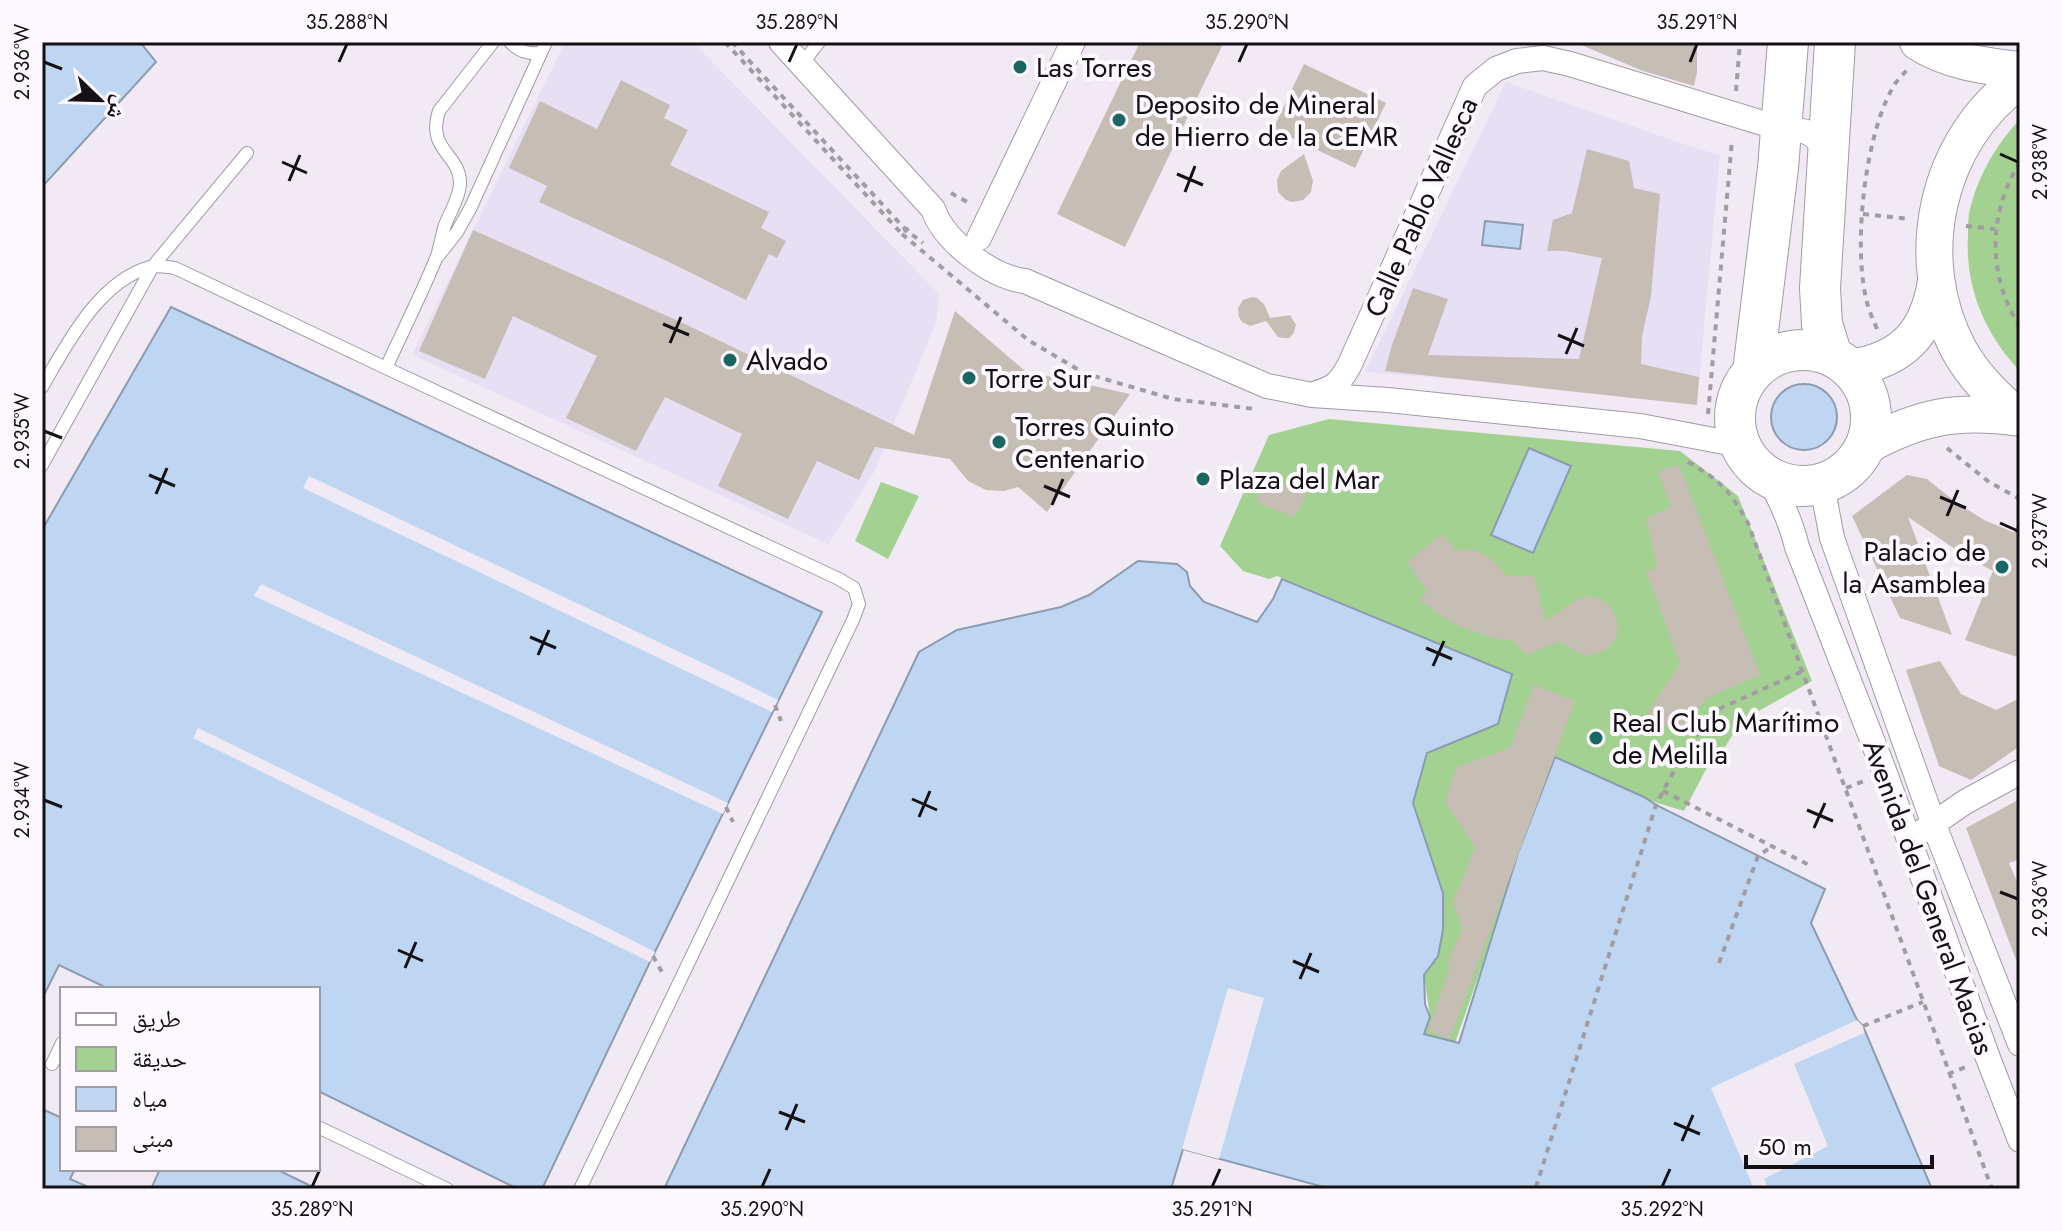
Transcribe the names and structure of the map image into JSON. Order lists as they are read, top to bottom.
{
  "streets": {
    "street": ["Calle Pablo Vallesca", "Avenida del General Macias"]
  },
  "places": [
    "Las Torres",
    "Deposito de Mineral de Hierro de la CEMR",
    "Alvado",
    "Torre Sur",
    "Torres Quinto Centenario",
    "Plaza del Mar",
    "Palacio de la Asamblea",
    "Real Club Marítimo de Melilla"
  ],
  "legend": [
    "طريق",
    "حديقة",
    "مياه",
    "مبنى"
  ],
  "scale_bar": "50 m",
  "north": "bottom right",
  "coordinates": [
    "35.288°N",
    "35.289°N",
    "35.290°N",
    "35.291°N",
    "2.936°W",
    "2.938°W",
    "2.935°W",
    "2.937°W",
    "2.934°W",
    "35.292°N"
  ]
}
